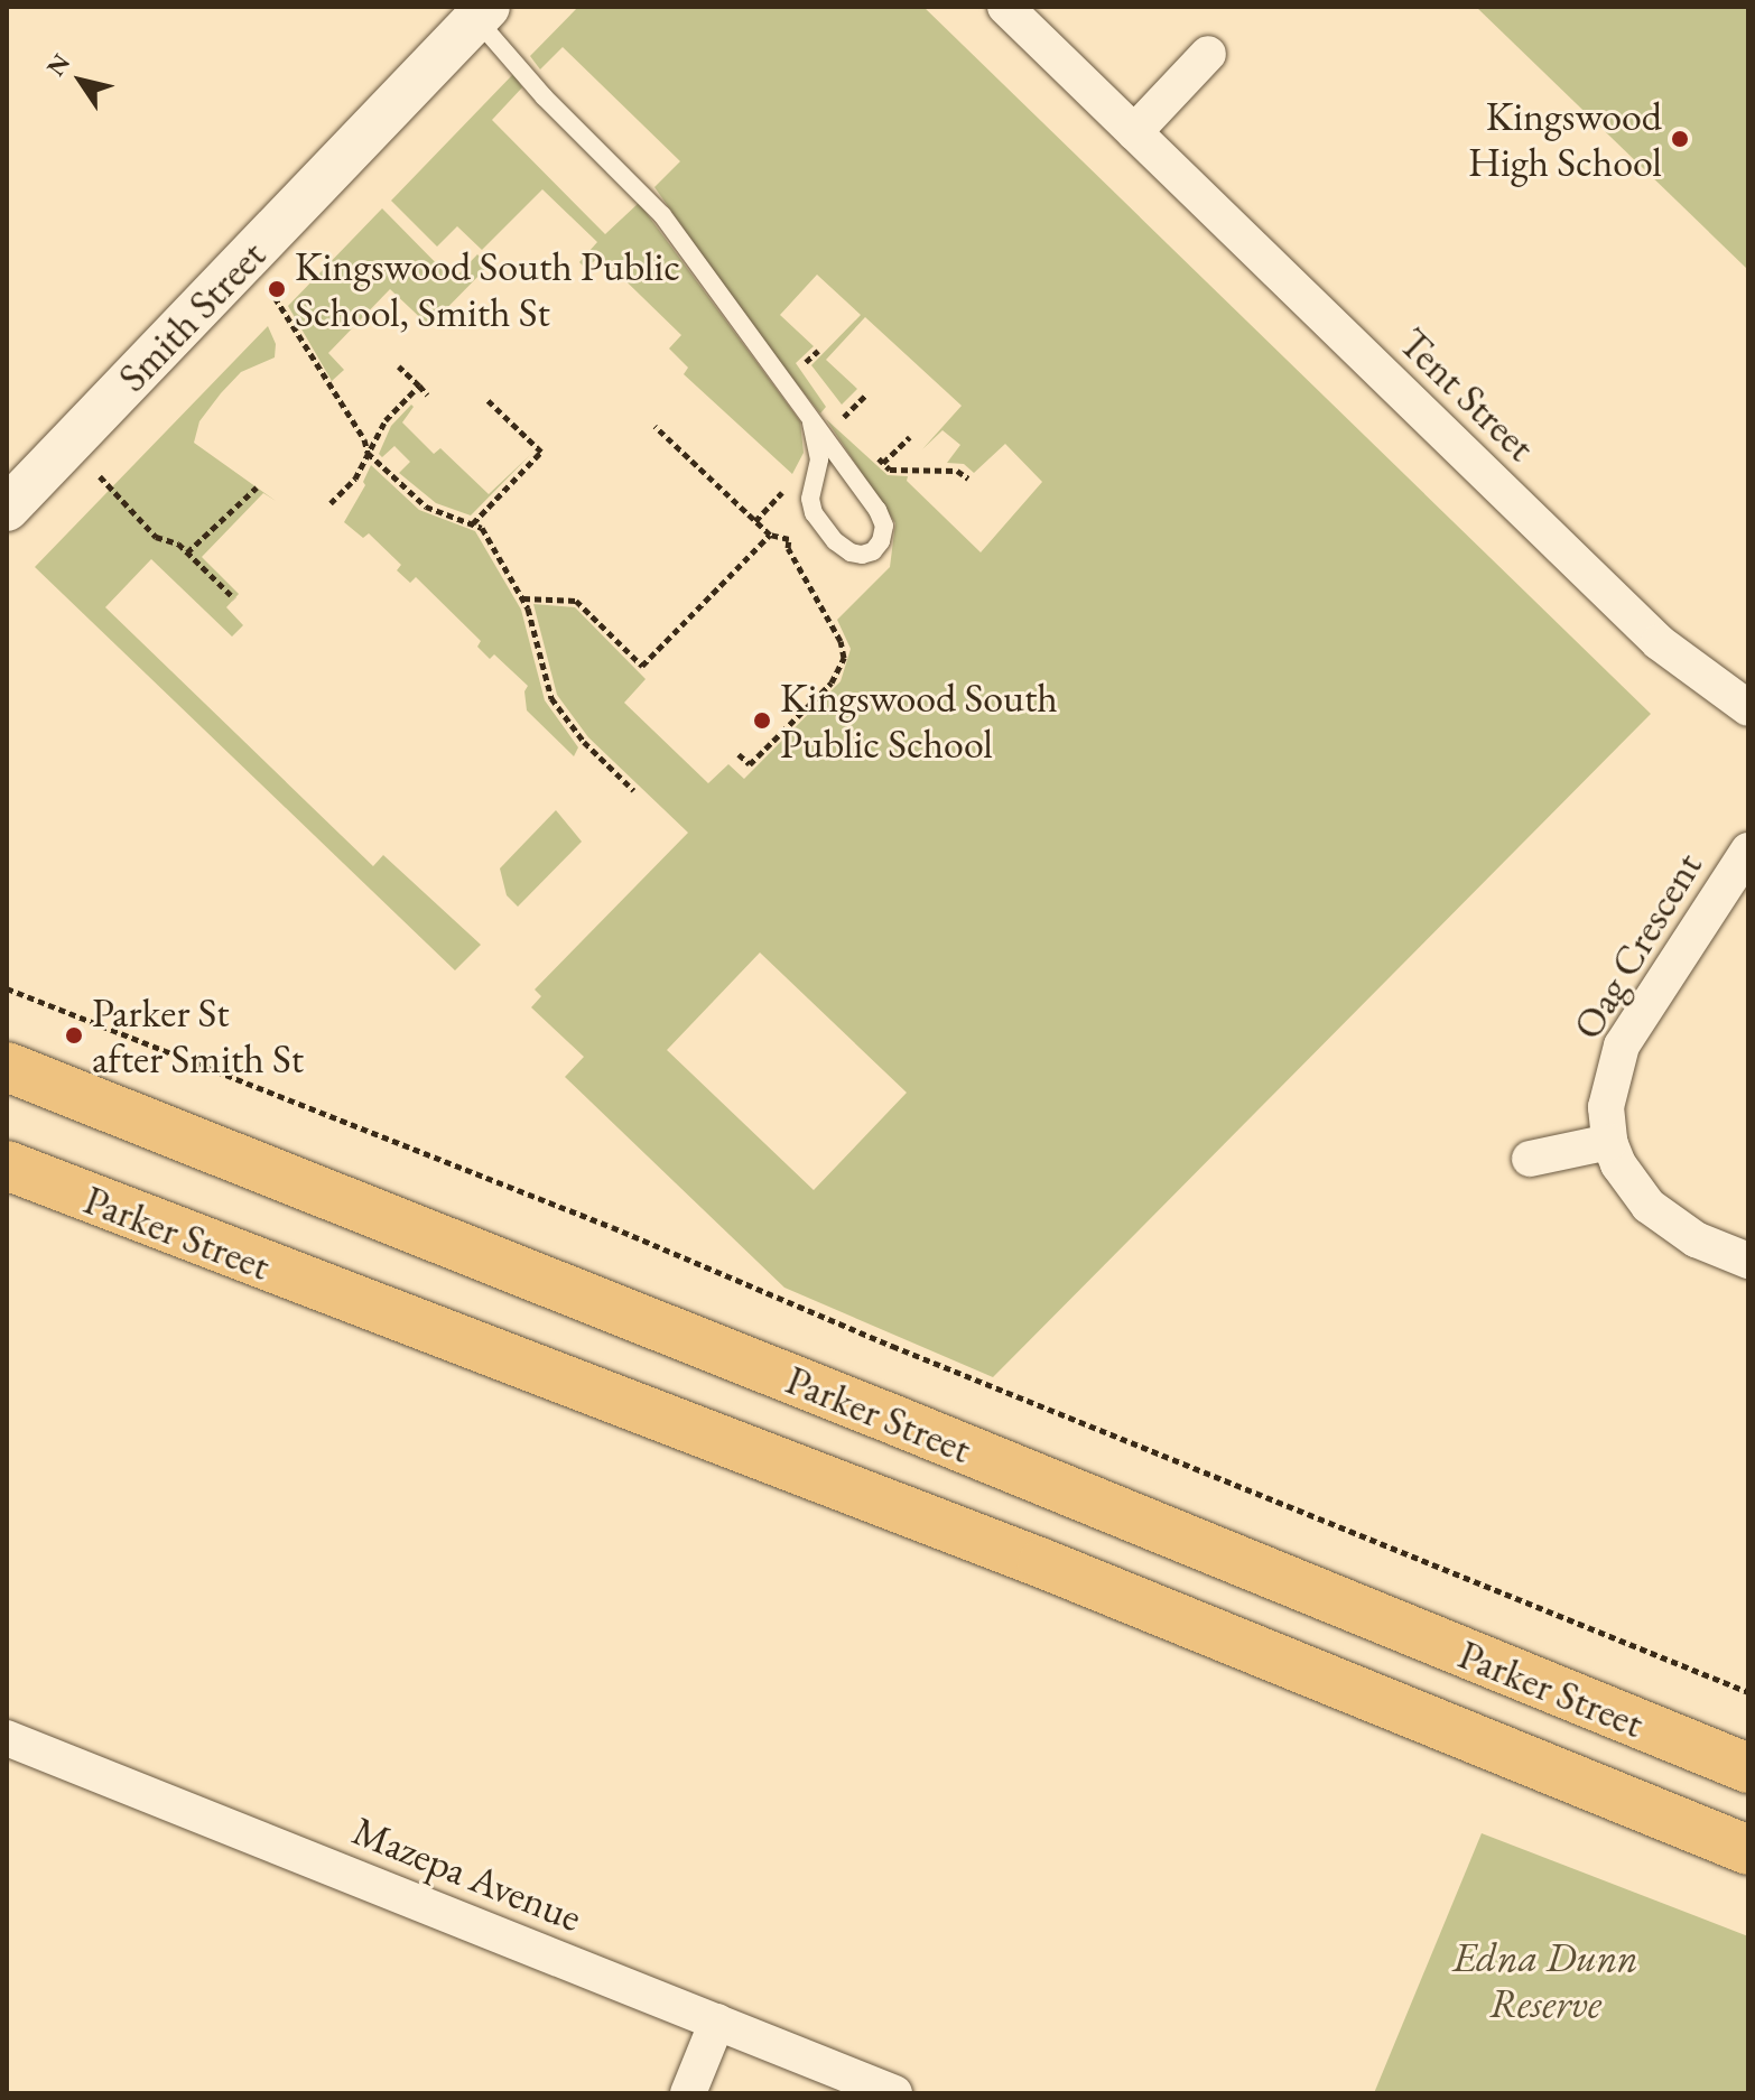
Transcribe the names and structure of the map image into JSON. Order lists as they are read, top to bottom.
{
  "streets": {
    "highway": ["Parker Street"],
    "street": [
      "Smith Street",
      "Tent Street",
      "Oag Crescent",
      "Mazepa Avenue"
    ]
  },
  "parks": ["Edna Dunn Reserve"],
  "places": [
    "Kingswood High School",
    "Kingswood South Public School, Smith St",
    "Kingswood South Public School",
    "Parker St after Smith St"
  ],
  "north": "top left"
}
